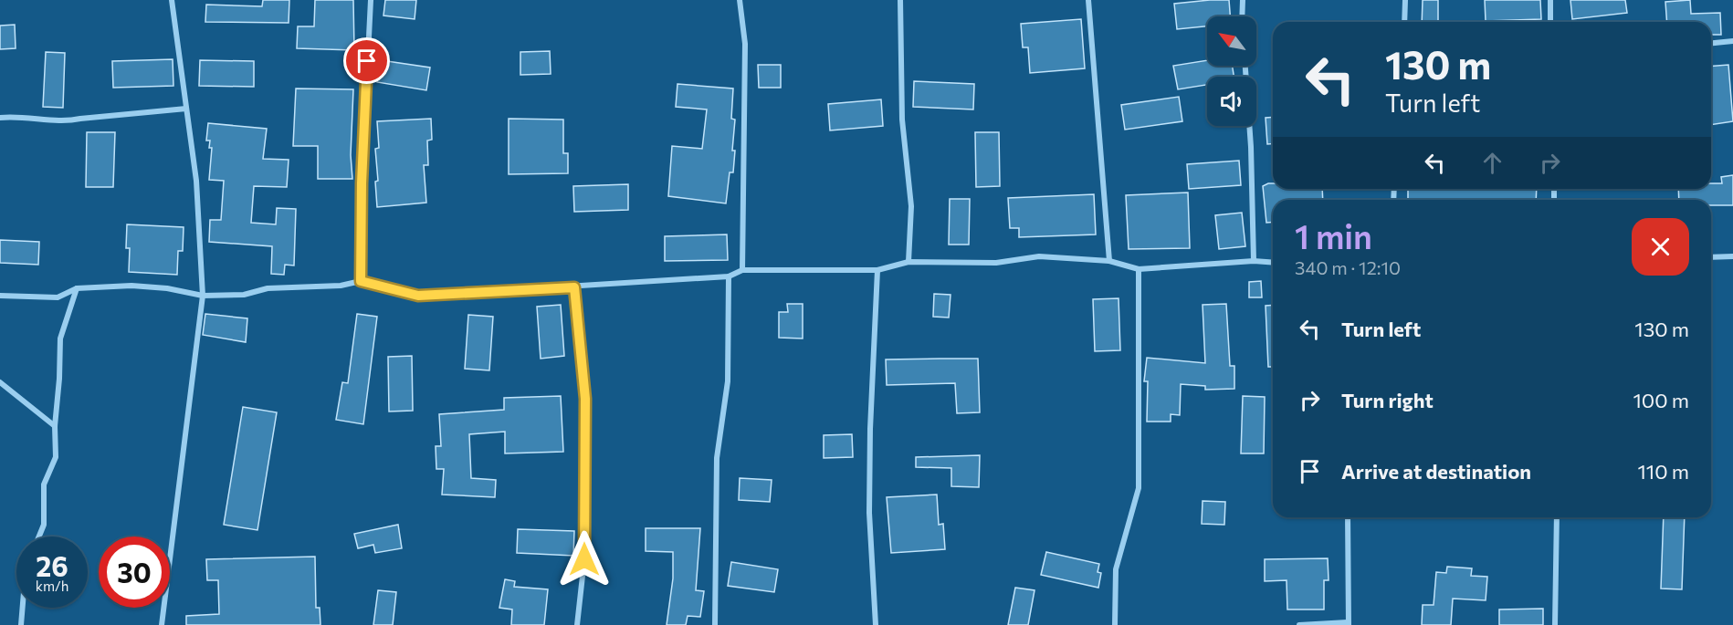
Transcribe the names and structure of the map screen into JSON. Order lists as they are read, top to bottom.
{
  "north": "top left",
  "page": {
    "turn": ["130 m", "Turn left"],
    "heading": ["1 min", "340 m · 12:10"],
    "list": [
      {
        "name": "Turn left",
        "value": "130 m"
      },
      {
        "name": "Turn right",
        "value": "100 m"
      },
      {
        "name": "Arrive at destination",
        "value": "110 m"
      }
    ],
    "speed": "26 km/h",
    "limit": "30"
  }
}
